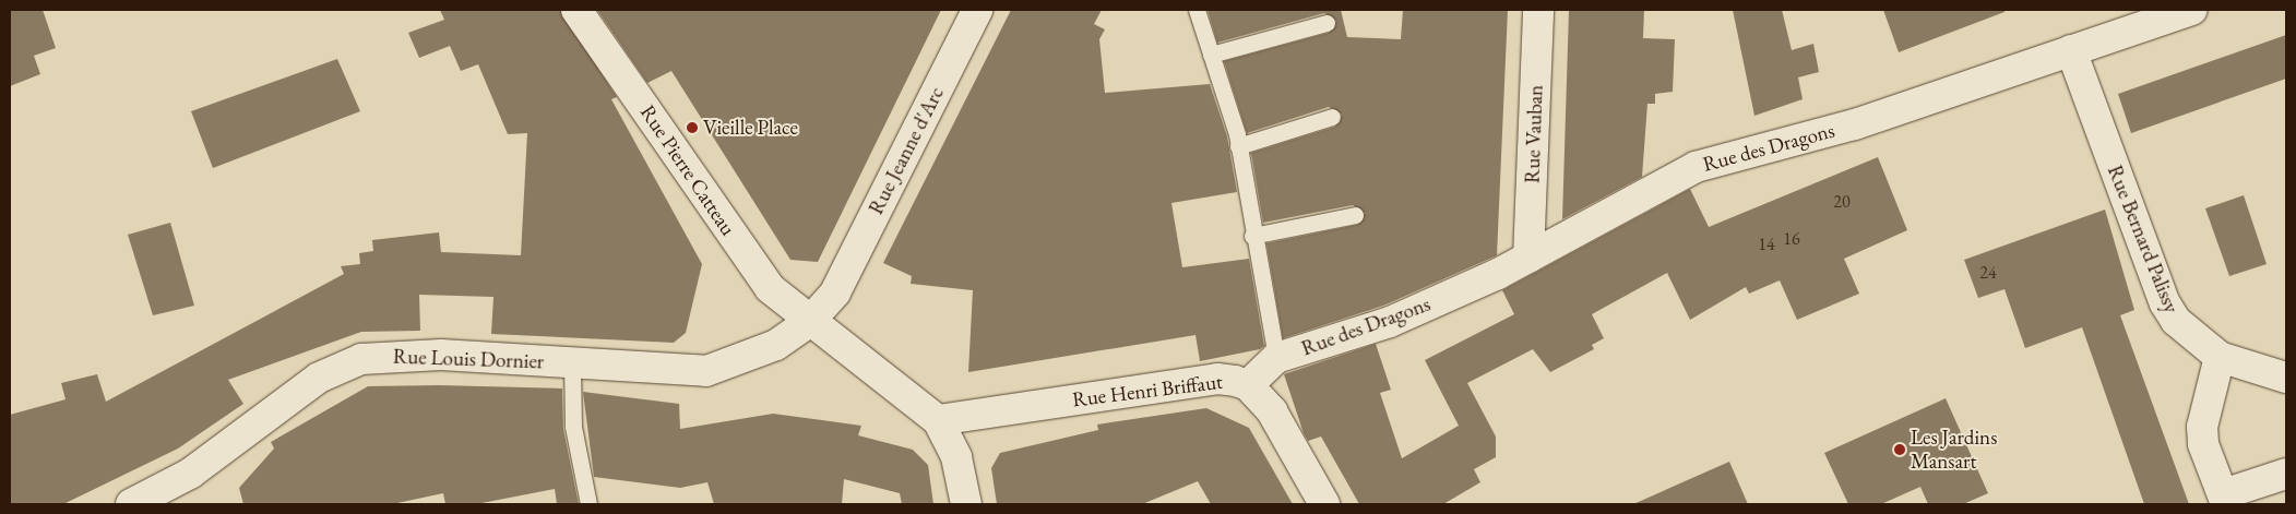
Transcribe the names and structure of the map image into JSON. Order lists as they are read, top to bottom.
{
  "streets": {
    "street": [
      "Rue Vauban",
      "Rue des Dragons",
      "Rue Jeanne d'Arc",
      "Rue Pierre Catteau",
      "Rue Bernard Palissy",
      "Rue Louis Dornier",
      "Rue Henri Briffaut"
    ]
  },
  "crossings": [
    ["Rue Vauban", "Rue des Dragons"],
    ["Rue des Dragons", "Rue Bernard Palissy"],
    ["Rue des Dragons", "Rue Henri Briffaut"],
    ["Rue Jeanne d'Arc", "Rue Pierre Catteau"],
    ["Rue Jeanne d'Arc", "Rue Louis Dornier"],
    ["Rue Pierre Catteau", "Rue Louis Dornier"]
  ],
  "places": ["Vieille Place", "Les Jardins Mansart"],
  "house_numbers": [
    "20",
    "16",
    "14",
    "24"
  ]
}
